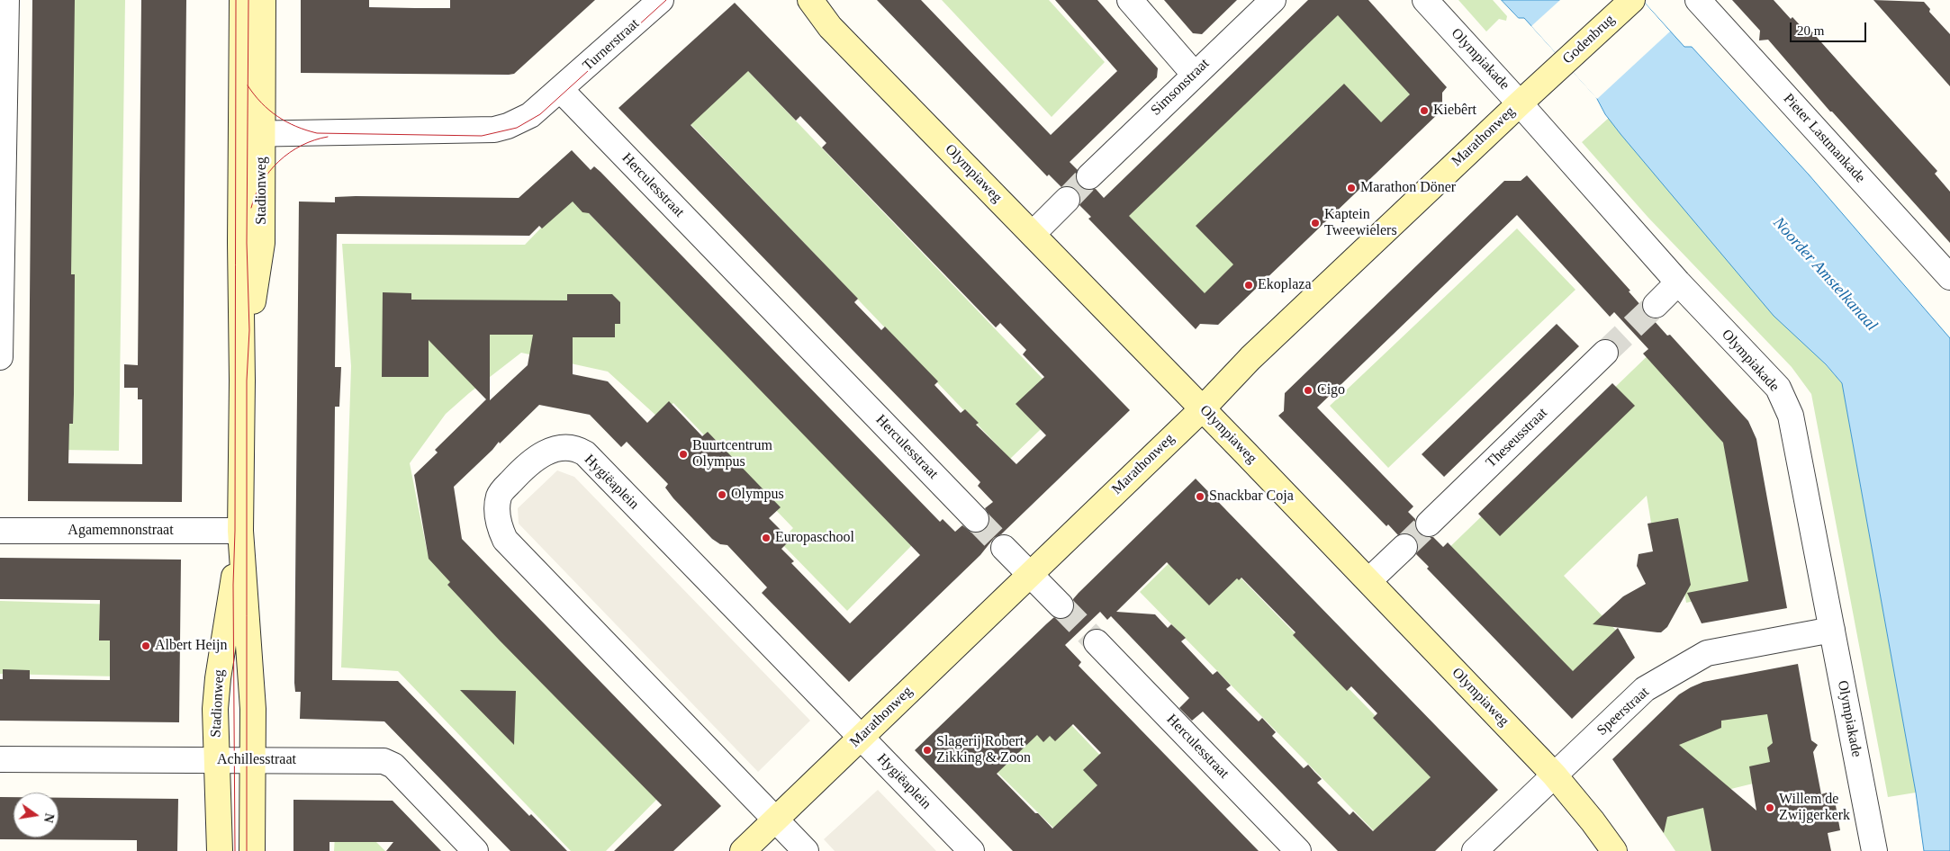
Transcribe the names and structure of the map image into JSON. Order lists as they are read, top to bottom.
{
  "streets": {
    "street": [
      "Godenbrug",
      "Turnerstraat",
      "Olympiakade",
      "Simsonstraat",
      "Marathonweg",
      "Pieter Lastmankade",
      "Olympiaweg",
      "Herculesstraat",
      "Stadionweg",
      "Theseusstraat",
      "Hygiëaplein",
      "Agamemnonstraat",
      "Speerstraat",
      "Achillesstraat"
    ]
  },
  "crossings": [
    ["Godenbrug", "Marathonweg"],
    ["Turnerstraat", "Herculesstraat"],
    ["Olympiakade", "Marathonweg"],
    ["Olympiakade", "Speerstraat"],
    ["Marathonweg", "Olympiaweg"],
    ["Marathonweg", "Hygiëaplein"],
    ["Olympiaweg", "Speerstraat"],
    ["Stadionweg", "Agamemnonstraat"],
    ["Stadionweg", "Achillesstraat"]
  ],
  "water": ["Noorder Amstelkanaal"],
  "places": [
    "Kiebêrt",
    "Marathon Döner",
    "Kaptein Tweewielers",
    "Ekoplaza",
    "Cigo",
    "Buurtcentrum Olympus",
    "Olympus",
    "Snackbar Coja",
    "Europaschool",
    "Albert Heijn",
    "Slagerij Robert Zikking & Zoon",
    "Willem de Zwijgerkerk"
  ],
  "scale_bar": "20 m",
  "north": "right"
}
